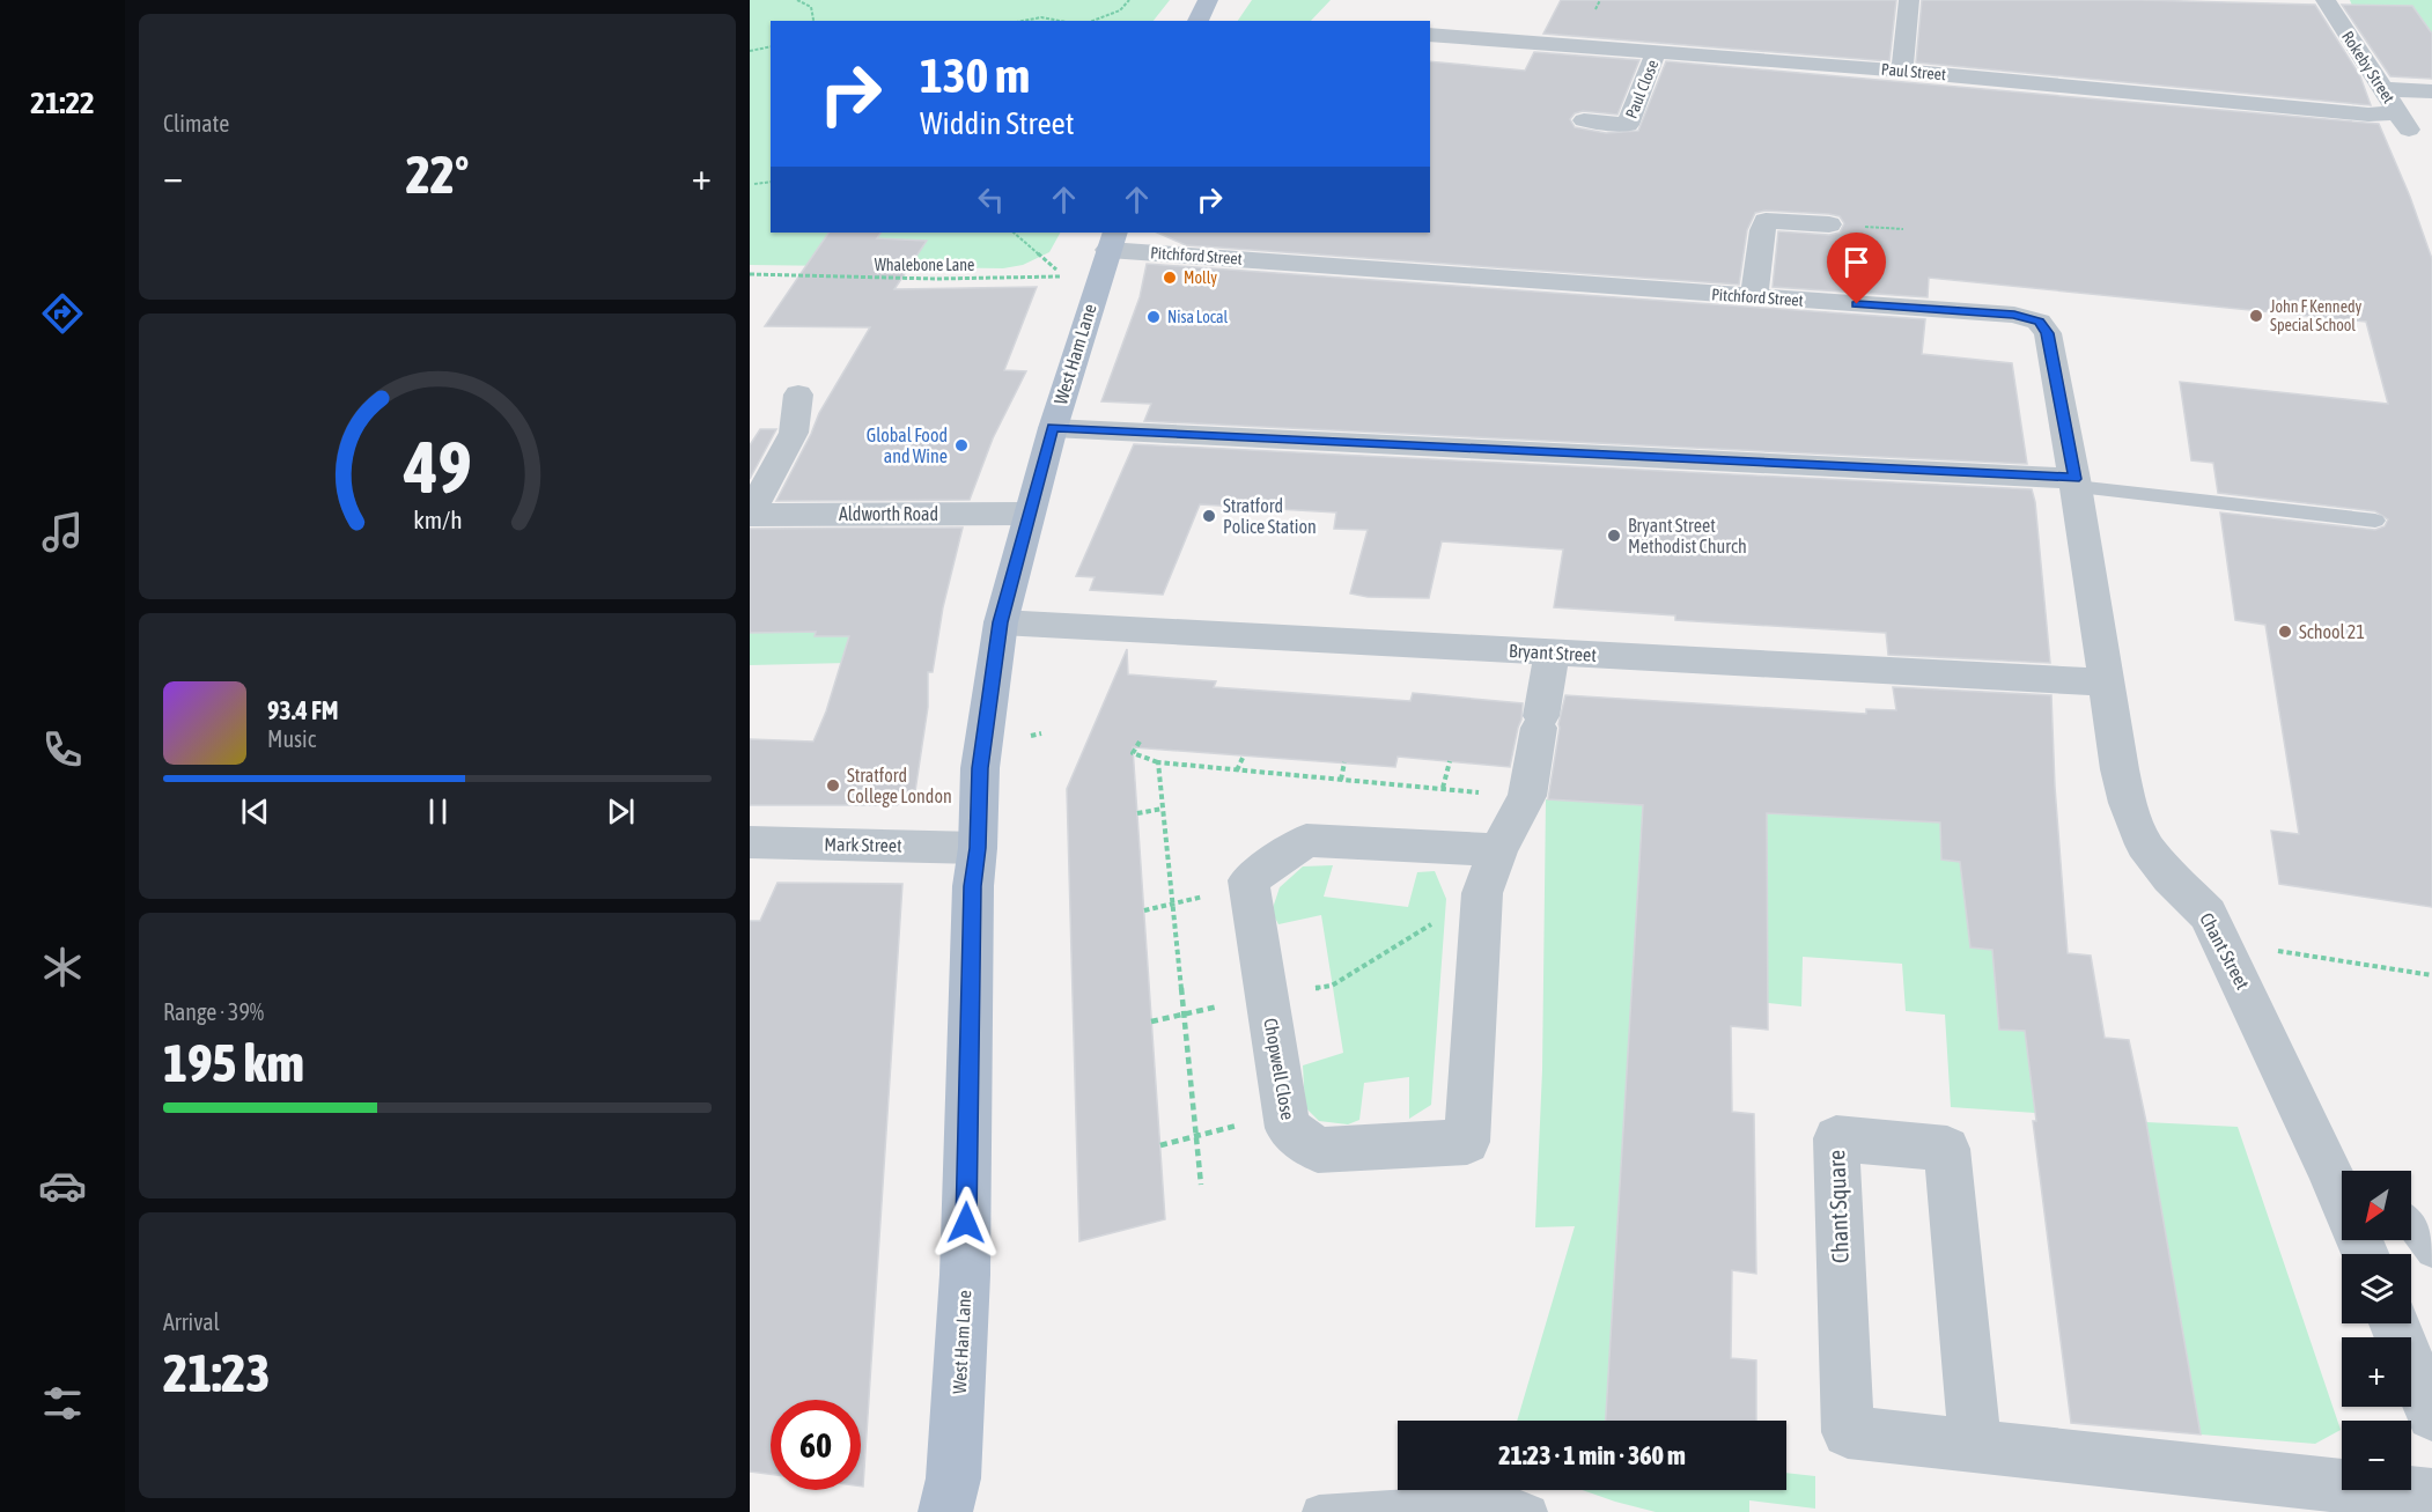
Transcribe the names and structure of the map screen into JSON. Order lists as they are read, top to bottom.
{
  "streets": {
    "main road": ["West Ham Lane"],
    "street": [
      "Rokeby Street",
      "Paul Street",
      "Paul Close",
      "Pitchford Street",
      "Aldworth Road",
      "Bryant Street",
      "Mark Street",
      "Chant Street",
      "Chopwell Close",
      "Chant Square"
    ],
    "path": ["Whalebone Lane"]
  },
  "crossings": [
    ["Rokeby Street", "Paul Street"],
    ["Paul Street", "Paul Close"],
    ["Pitchford Street", "Whalebone Lane"],
    ["Pitchford Street", "West Ham Lane"],
    ["Pitchford Street", "Bryant Street"],
    ["Pitchford Street", "Chant Street"],
    ["Whalebone Lane", "West Ham Lane"],
    ["West Ham Lane", "Aldworth Road"],
    ["West Ham Lane", "Bryant Street"],
    ["West Ham Lane", "Mark Street"],
    ["Bryant Street", "Chant Street"],
    ["Bryant Street", "Chopwell Close"]
  ],
  "places": [
    "Molly",
    "John F Kennedy Special School",
    "Nisa Local",
    "Global Food and Wine",
    "Stratford Police Station",
    "Bryant Street Methodist Church",
    "School 21",
    "Stratford College London"
  ],
  "north": "bottom left",
  "page": {
    "tabs": "21:22",
    "tile": [
      "Climate",
      ["Range · 39%", "195 km"],
      ["Arrival", "21:23"]
    ],
    "turn": ["130 m", "Widdin Street"],
    "heat": ["−", "22°", "+"],
    "song": ["93.4 FM", "Music"],
    "map_buttons": ["+", "−"],
    "limit": "60",
    "trip": "21:23 · 1 min · 360 m",
    "gauge": ["49", "km/h"]
  }
}
